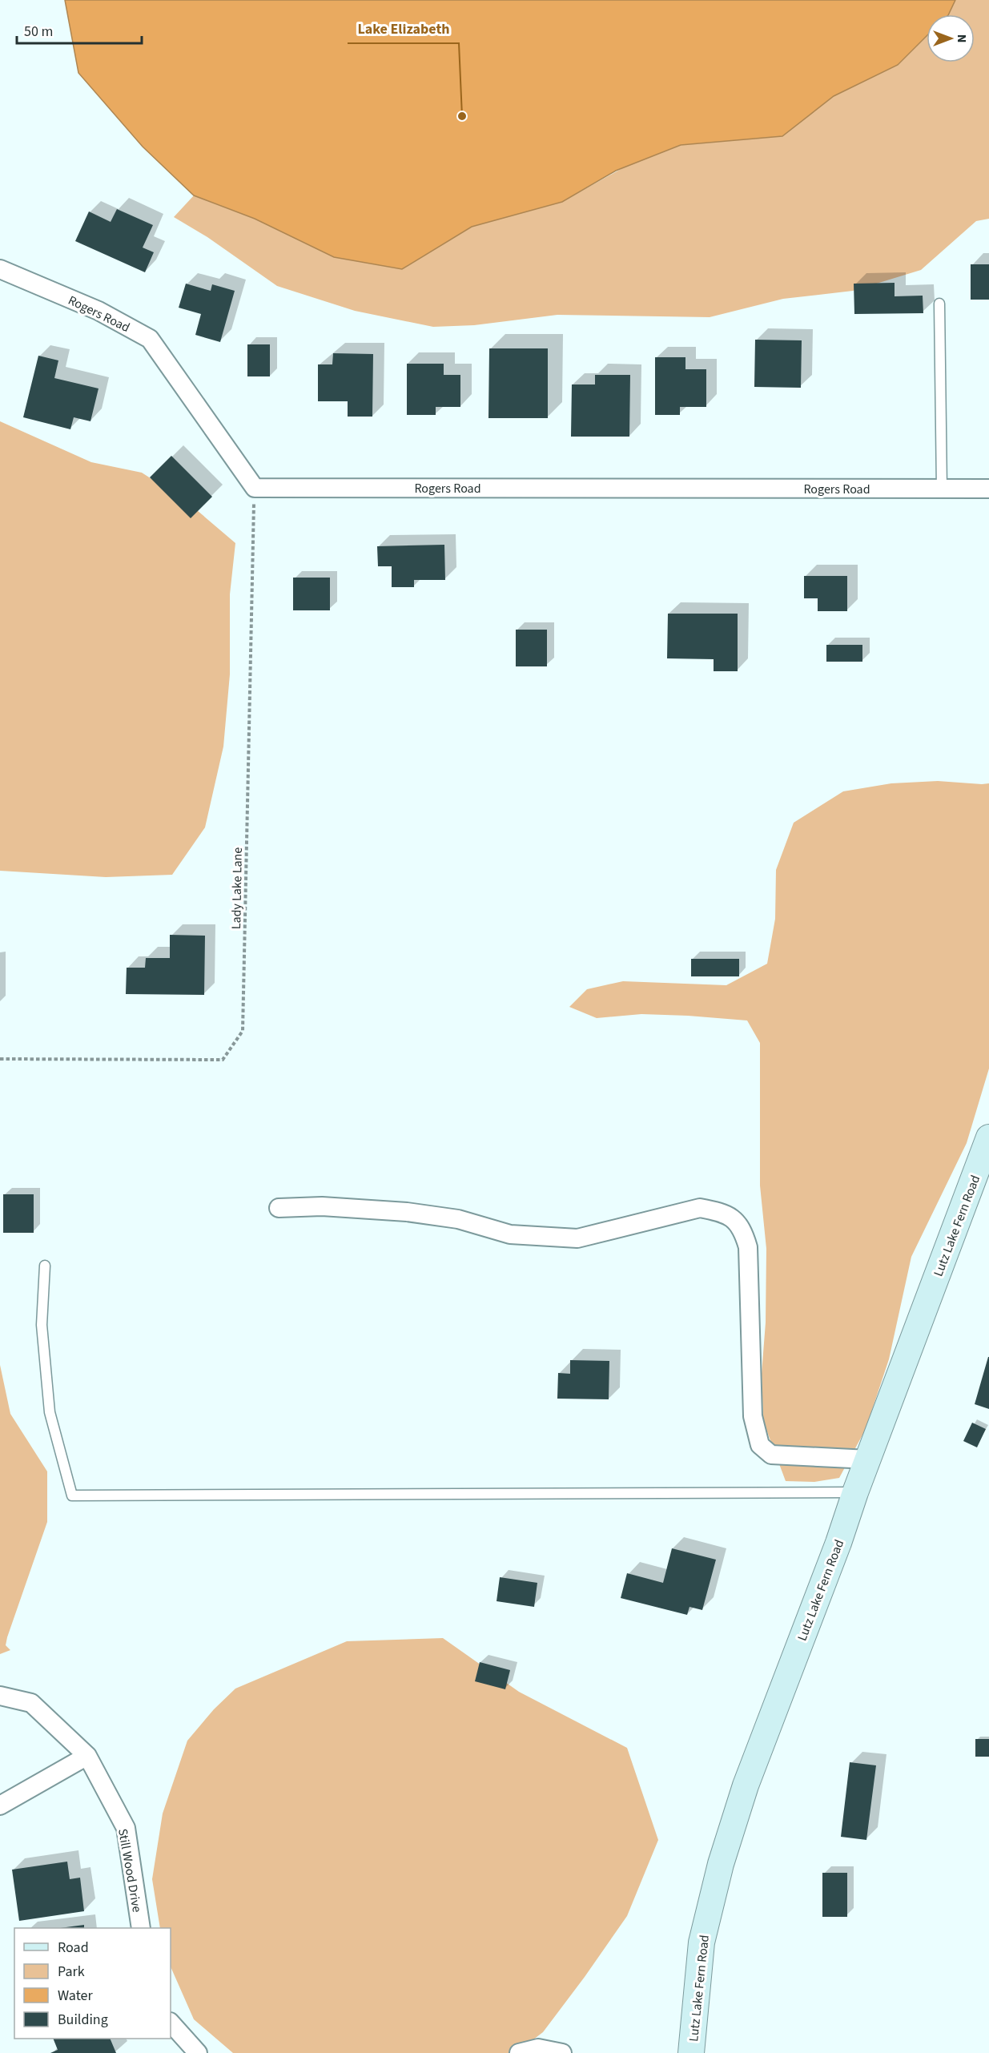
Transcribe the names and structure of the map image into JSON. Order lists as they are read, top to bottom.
{
  "streets": {
    "main road": ["Lutz Lake Fern Road"],
    "street": ["Rogers Road", "Still Wood Drive"],
    "path": ["Lady Lake Lane"]
  },
  "crossings": [
    ["Rogers Road", "Lady Lake Lane"]
  ],
  "places": ["Lake Elizabeth"],
  "legend": [
    "Road",
    "Park",
    "Water",
    "Building"
  ],
  "scale_bar": "50 m",
  "north": "right"
}
